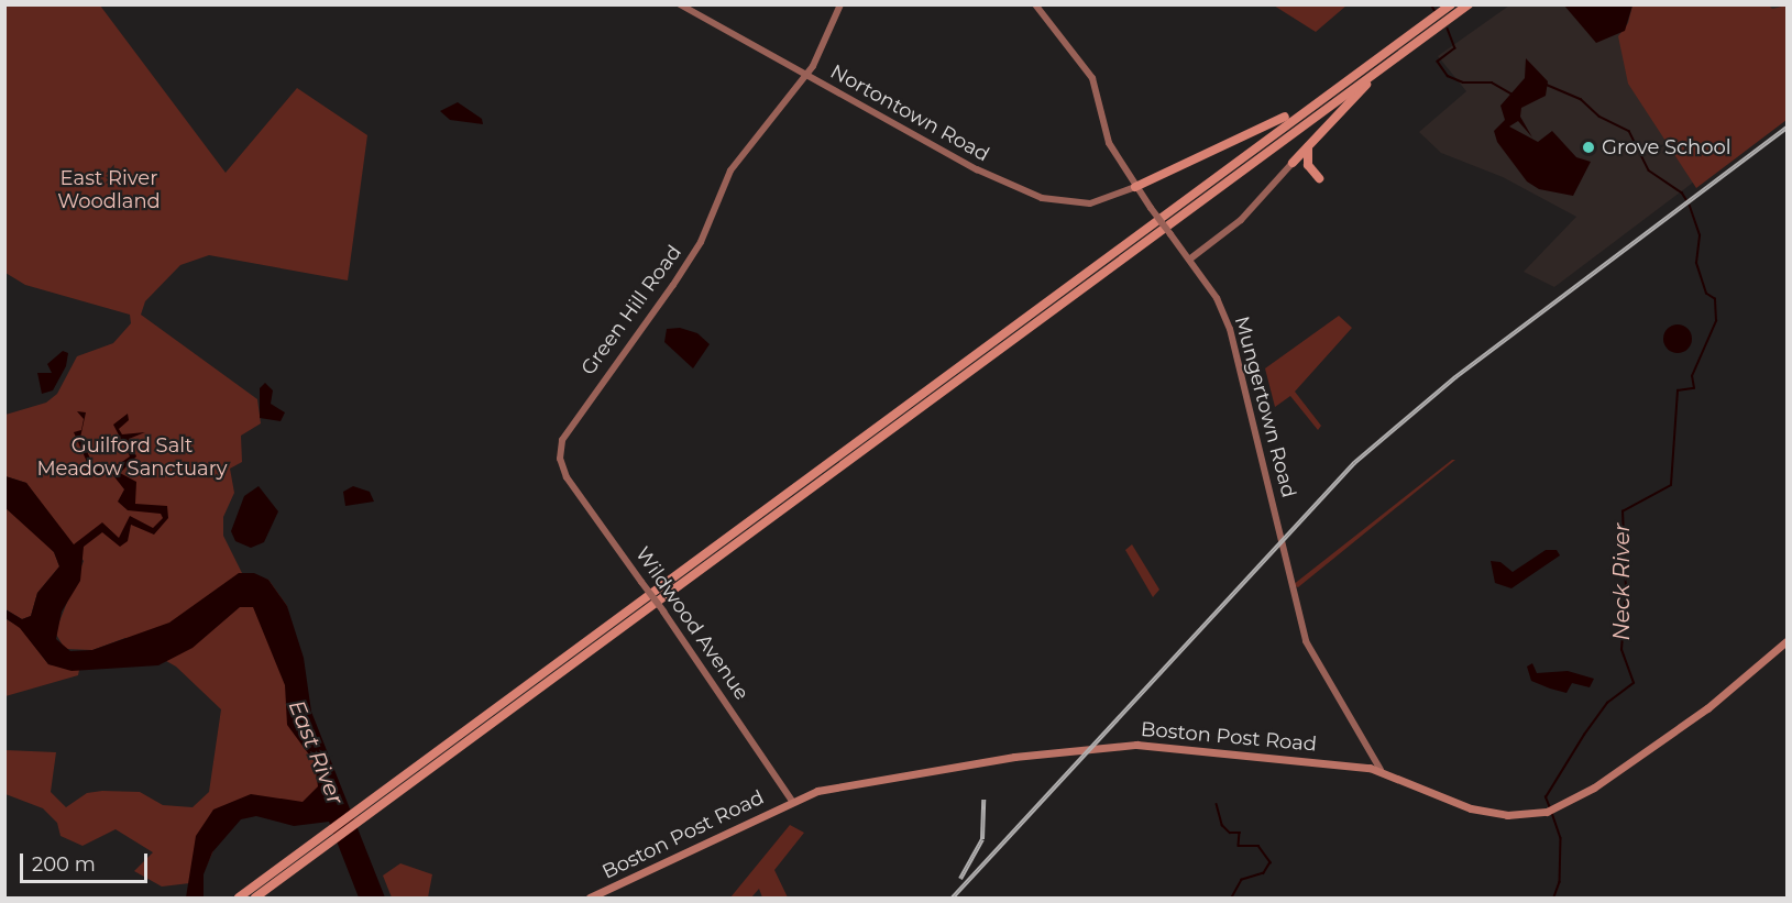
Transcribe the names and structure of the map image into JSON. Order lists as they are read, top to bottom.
{
  "streets": {
    "main road": ["Boston Post Road"],
    "street": [
      "Nortontown Road",
      "Green Hill Road",
      "Mungertown Road",
      "Wildwood Avenue"
    ]
  },
  "crossings": [
    ["Nortontown Road", "Green Hill Road"],
    ["Nortontown Road", "Mungertown Road"],
    ["Green Hill Road", "Wildwood Avenue"],
    ["Mungertown Road", "Boston Post Road"],
    ["Wildwood Avenue", "Boston Post Road"]
  ],
  "water": ["Neck River", "East River"],
  "parks": ["East River Woodland", "Guilford Salt Meadow Sanctuary"],
  "places": ["Grove School"],
  "scale_bar": "200 m"
}
